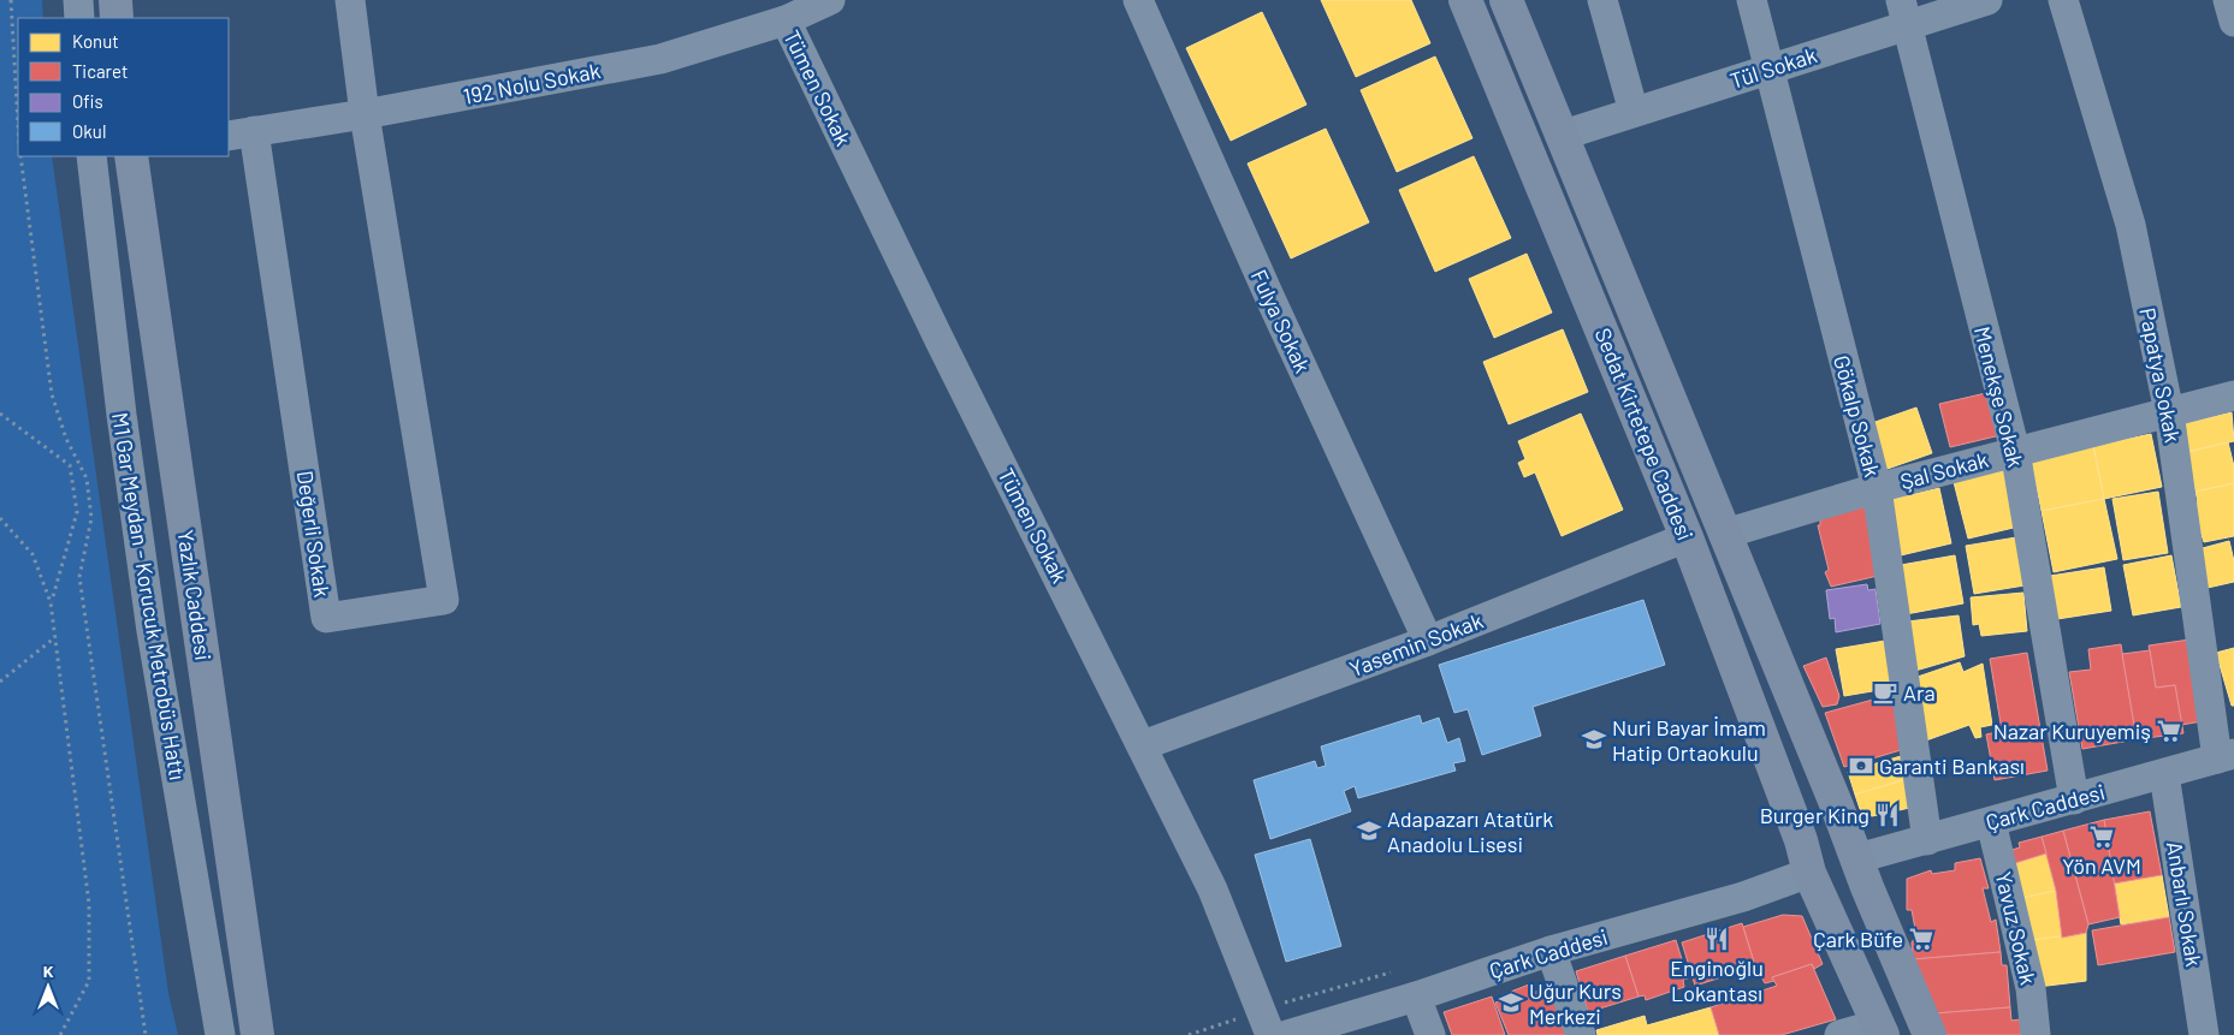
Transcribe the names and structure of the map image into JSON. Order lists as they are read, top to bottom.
{
  "streets": {
    "main road": ["Sedat Kirtetepe Caddesi", "Yazlık Caddesi"],
    "street": [
      "Tül Sokak",
      "192 Nolu Sokak",
      "Tümen Sokak",
      "Fulya Sokak",
      "Papatya Sokak",
      "Menekşe Sokak",
      "Gökalp Sokak",
      "Şal Sokak",
      "Değerli Sokak",
      "M1 Gar Meydan - Korucuk Metrobüs Hattı",
      "Yasemin Sokak",
      "Çark Caddesi",
      "Anbarlı Sokak",
      "Yavuz Sokak"
    ]
  },
  "crossings": [
    ["Tül Sokak", "Menekşe Sokak"],
    ["Tül Sokak", "Gökalp Sokak"],
    ["Tül Sokak", "Sedat Kirtetepe Caddesi"],
    ["192 Nolu Sokak", "Tümen Sokak"],
    ["192 Nolu Sokak", "Değerli Sokak"],
    ["Tümen Sokak", "Yasemin Sokak"],
    ["Fulya Sokak", "Yasemin Sokak"],
    ["Papatya Sokak", "Şal Sokak"],
    ["Papatya Sokak", "Çark Caddesi"],
    ["Menekşe Sokak", "Şal Sokak"],
    ["Menekşe Sokak", "Çark Caddesi"],
    ["Gökalp Sokak", "Şal Sokak"],
    ["Gökalp Sokak", "Çark Caddesi"],
    ["Sedat Kirtetepe Caddesi", "Şal Sokak"],
    ["Sedat Kirtetepe Caddesi", "Yasemin Sokak"],
    ["Sedat Kirtetepe Caddesi", "Çark Caddesi"],
    ["Çark Caddesi", "Anbarlı Sokak"],
    ["Çark Caddesi", "Yavuz Sokak"]
  ],
  "places": {
    "cafe": ["Ara"],
    "supermarket": ["Nazar Kuruyemiş", "Yön AVM", "Çark Büfe"],
    "school or university": ["Nuri Bayar İmam Hatip Ortaokulu", "Adapazarı Atatürk Anadolu Lisesi", "Uğur Kurs Merkezi"],
    "bank": ["Garanti Bankası"],
    "restaurant": ["Burger King", "Enginoğlu Lokantası"]
  },
  "legend": [
    "Konut",
    "Ticaret",
    "Ofis",
    "Okul"
  ],
  "north": "top"
}
